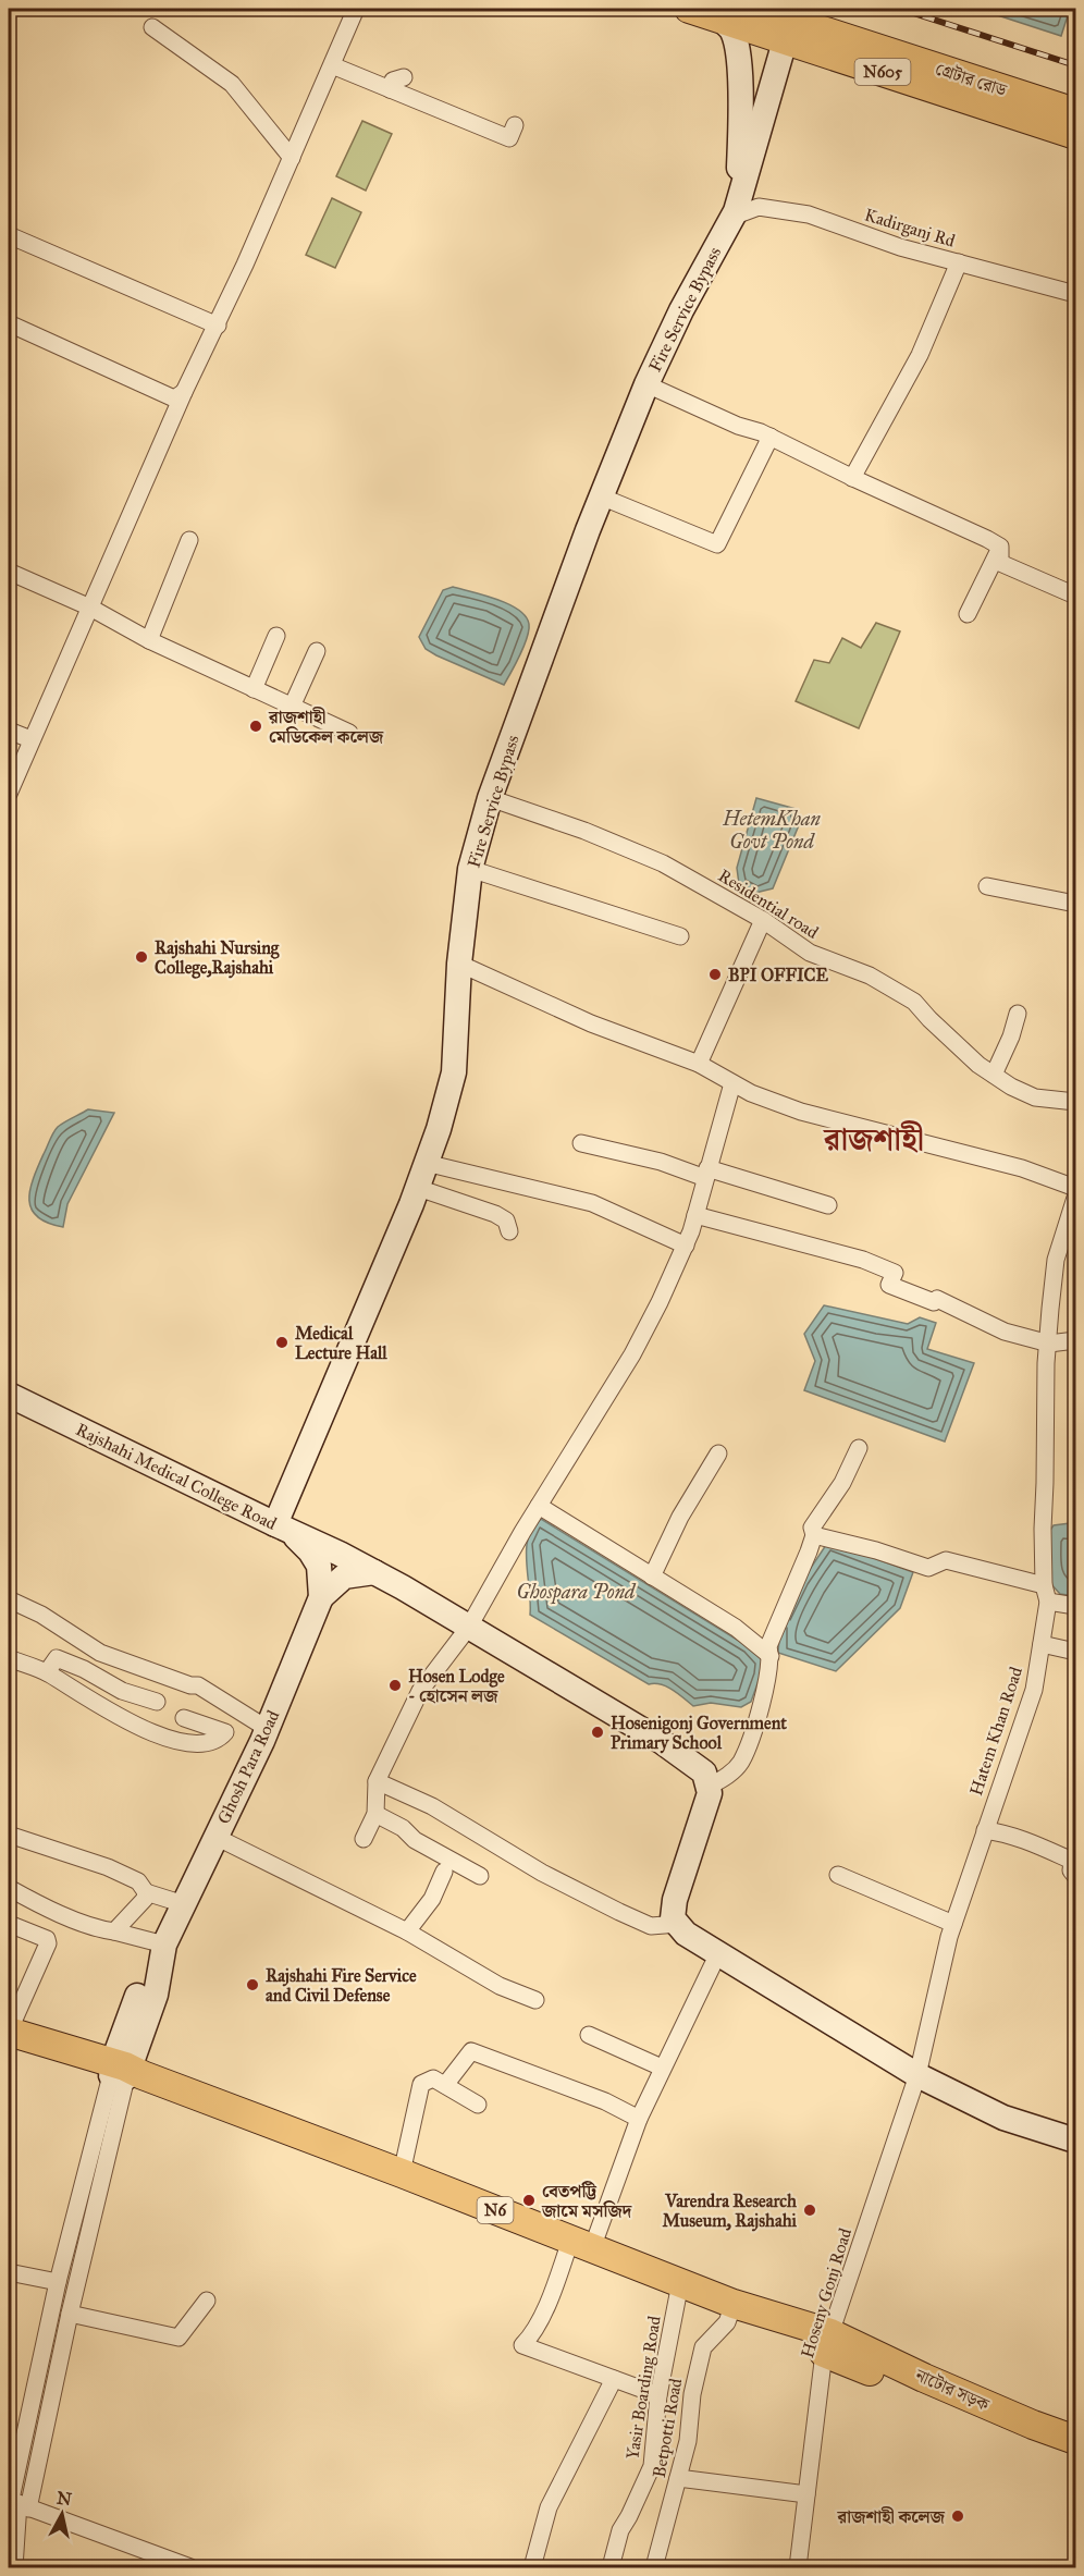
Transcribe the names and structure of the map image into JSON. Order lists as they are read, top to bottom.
{
  "streets": {
    "highway": [
      "N605",
      "গ্রেটার রোড",
      "N6",
      "নাটোর সড়ক"
    ],
    "main road": ["Fire Service Bypass", "Rajshahi Medical College Road", "Ghosh Para Road"],
    "street": [
      "Kadirganj Rd",
      "Residential road",
      "Hatem Khan Road",
      "Hoseny Gonj Road",
      "Yasir Boarding Road",
      "Betpotti Road"
    ]
  },
  "crossings": [
    ["N605", "Fire Service Bypass"],
    ["Kadirganj Rd", "Fire Service Bypass"],
    ["Fire Service Bypass", "Residential road"],
    ["Fire Service Bypass", "Rajshahi Medical College Road"],
    ["Hatem Khan Road", "Hoseny Gonj Road"],
    ["Ghosh Para Road", "N6"],
    ["N6", "Hoseny Gonj Road"],
    ["N6", "Yasir Boarding Road"],
    ["N6", "নাটোর সড়ক"],
    ["N6", "Betpotti Road"],
    ["Hoseny Gonj Road", "নাটোর সড়ক"]
  ],
  "districts": ["রাজশাহী"],
  "water": ["HetemKhan Govt Pond", "Ghospara Pond"],
  "places": [
    "রাজশাহী মেডিকেল কলেজ",
    "Rajshahi Nursing College,Rajshahi",
    "BPI OFFICE",
    "Medical Lecture Hall",
    "Hosen Lodge - হোসেন লজ",
    "Hosenigonj Government Primary School",
    "Rajshahi Fire Service and Civil Defense",
    "বেতপট্টি জামে মসজিদ",
    "Varendra Research Museum, Rajshahi",
    "রাজশাহী কলেজ"
  ],
  "north": "top"
}
